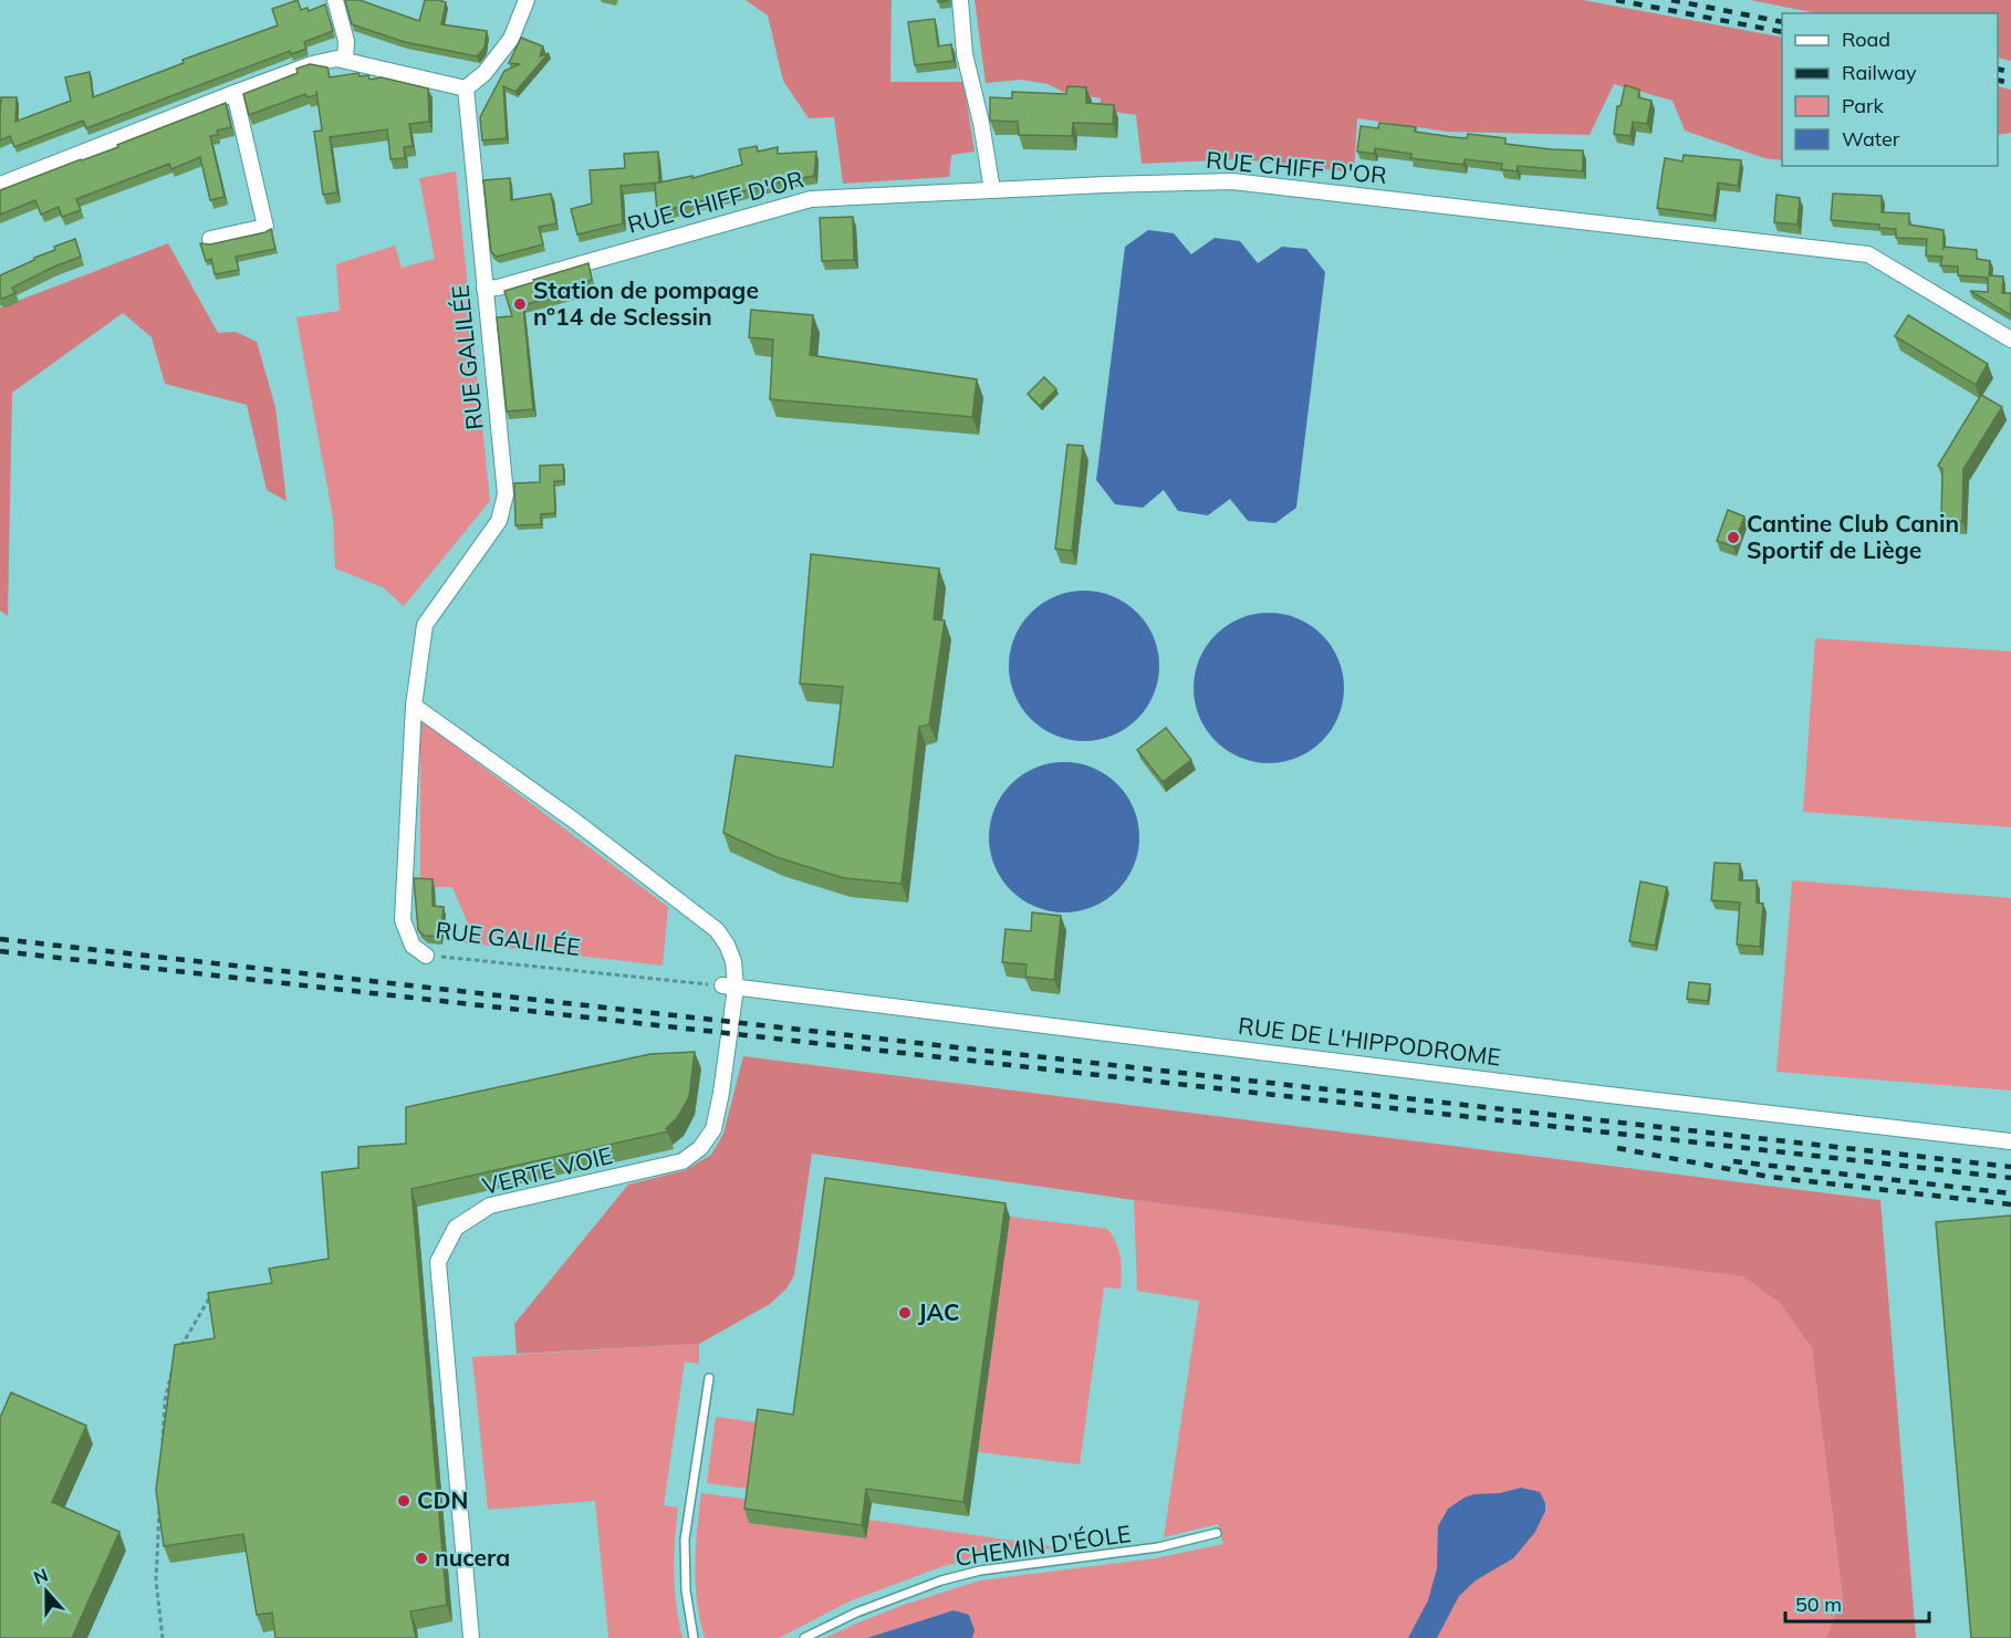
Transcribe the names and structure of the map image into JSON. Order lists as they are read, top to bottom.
{
  "streets": {
    "street": [
      "RUE CHIFF D'OR",
      "RUE GALILÉE",
      "RUE DE L'HIPPODROME",
      "VERTE VOIE"
    ],
    "lane": ["CHEMIN D'ÉOLE"]
  },
  "crossings": [
    ["RUE CHIFF D'OR", "RUE GALILÉE"],
    ["RUE GALILÉE", "RUE DE L'HIPPODROME"],
    ["RUE GALILÉE", "VERTE VOIE"],
    ["RUE DE L'HIPPODROME", "VERTE VOIE"]
  ],
  "places": [
    "Station de pompage n°14 de Sclessin",
    "Cantine Club Canin Sportif de Liège",
    "JAC",
    "CDN",
    "nucera"
  ],
  "legend": [
    "Road",
    "Railway",
    "Park",
    "Water"
  ],
  "scale_bar": "50 m",
  "north": "top"
}
